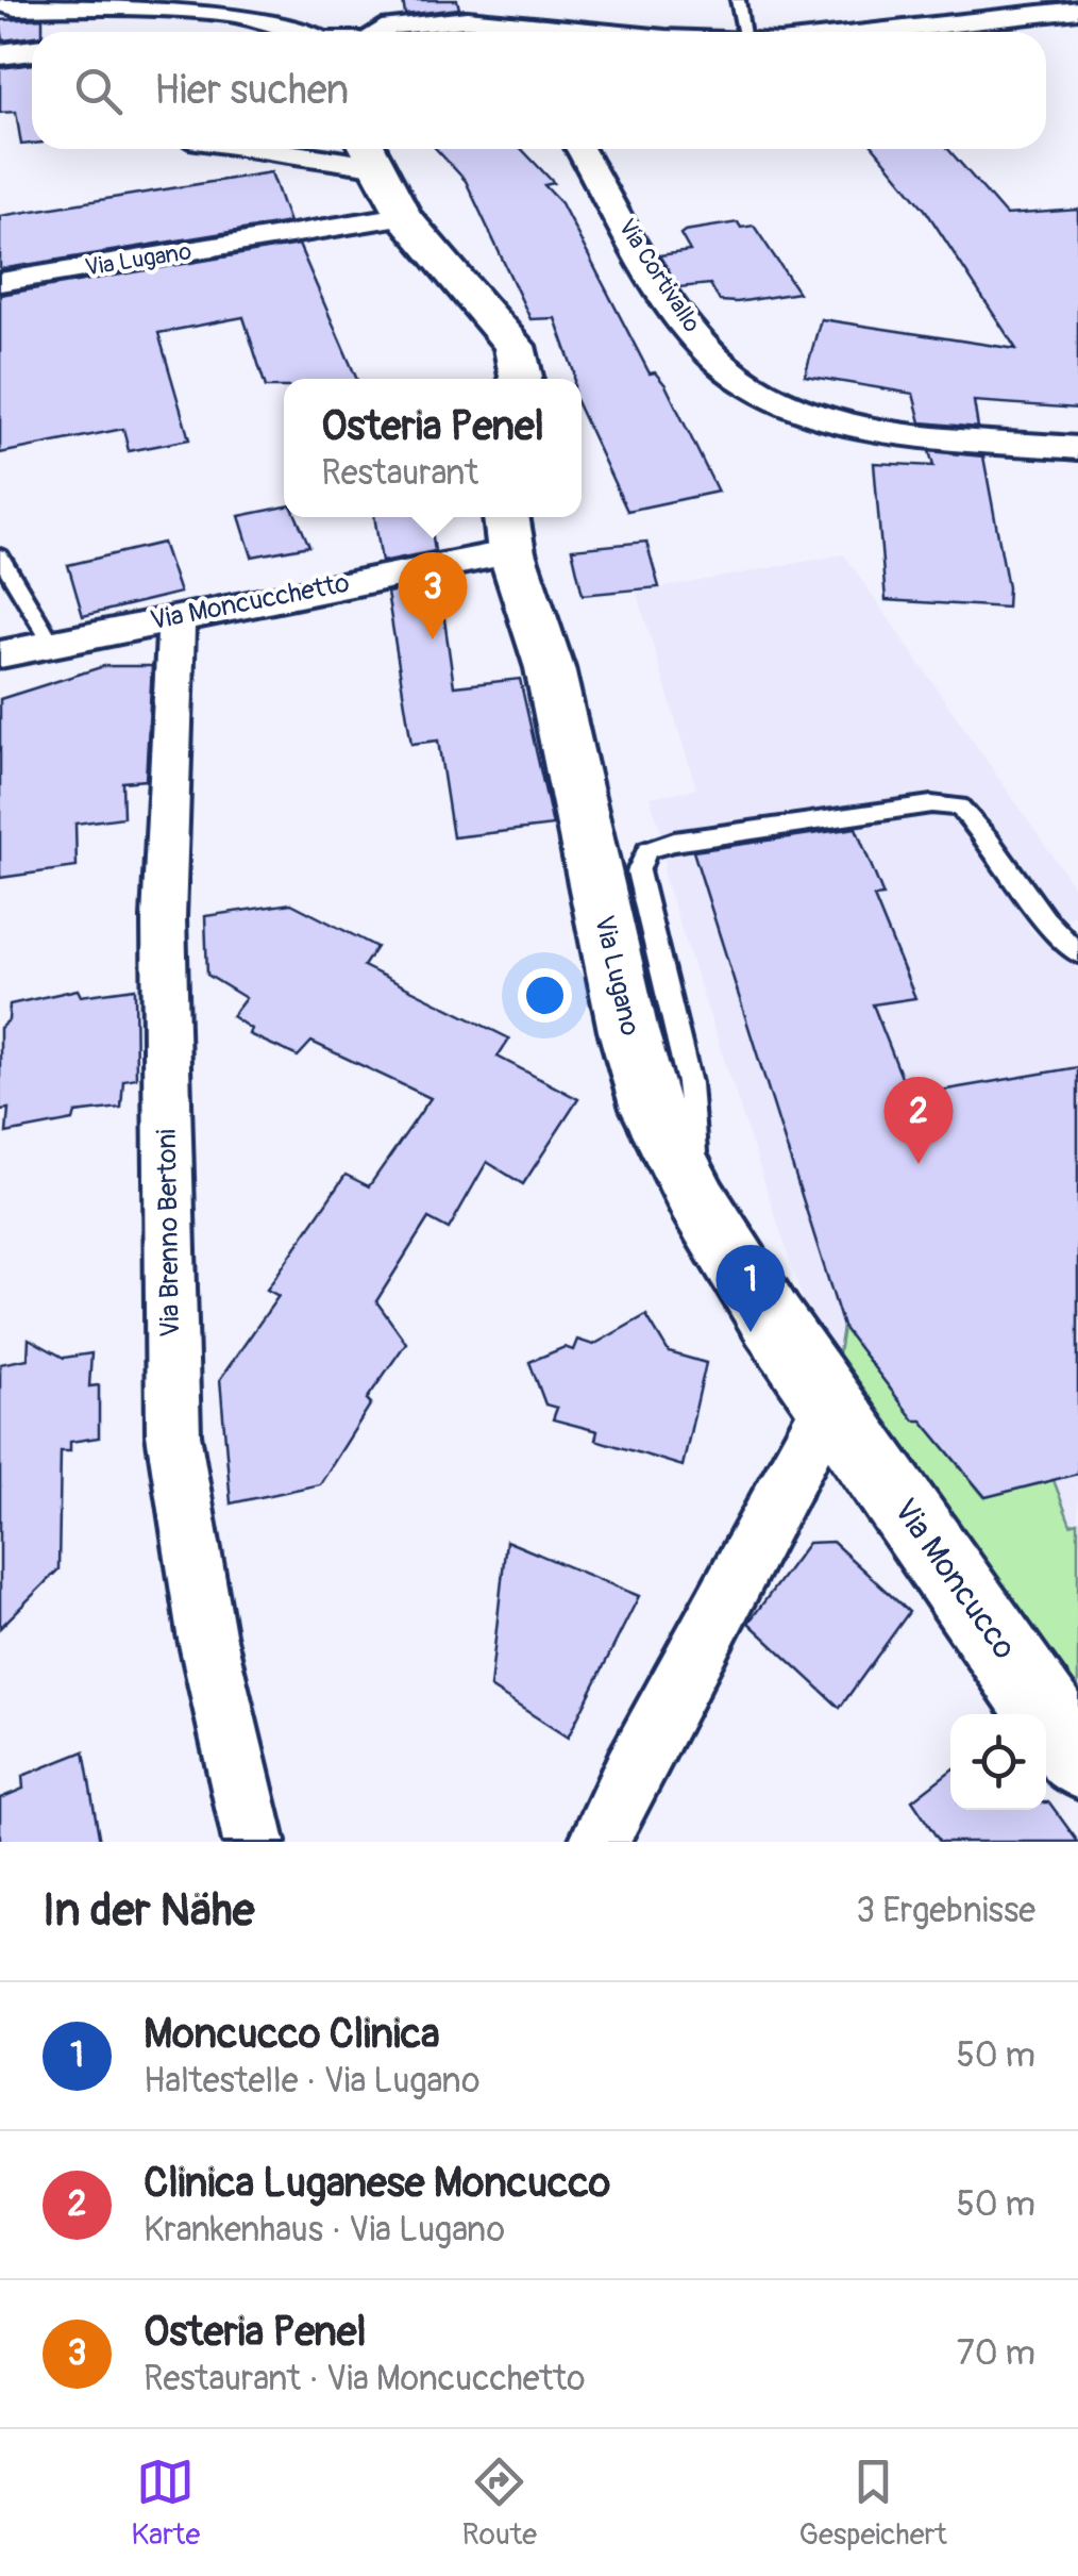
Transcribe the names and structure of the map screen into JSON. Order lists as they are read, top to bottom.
{
  "streets": {
    "street": [
      "Via Lugano",
      "Via Cortivallo",
      "Via Moncucchetto",
      "Via Brenno Bertoni",
      "Via Moncucco"
    ]
  },
  "crossings": [
    ["Via Lugano", "Via Moncucchetto"],
    ["Via Lugano", "Via Moncucco"],
    ["Via Moncucchetto", "Via Brenno Bertoni"]
  ],
  "page": {
    "search": "Hier suchen",
    "popup": ["Osteria Penel", "Restaurant"],
    "pins": ["3", "2", "1"],
    "heading": ["In der Nähe", "3 Ergebnisse"],
    "list": [
      {
        "mark": "1",
        "name": "Moncucco Clinica",
        "note": "Haltestelle · Via Lugano",
        "value": "50 m"
      },
      {
        "mark": "2",
        "name": "Clinica Luganese Moncucco",
        "note": "Krankenhaus · Via Lugano",
        "value": "50 m"
      },
      {
        "mark": "3",
        "name": "Osteria Penel",
        "note": "Restaurant · Via Moncucchetto",
        "value": "70 m"
      }
    ],
    "nav": ["Karte", "Route", "Gespeichert"]
  }
}
